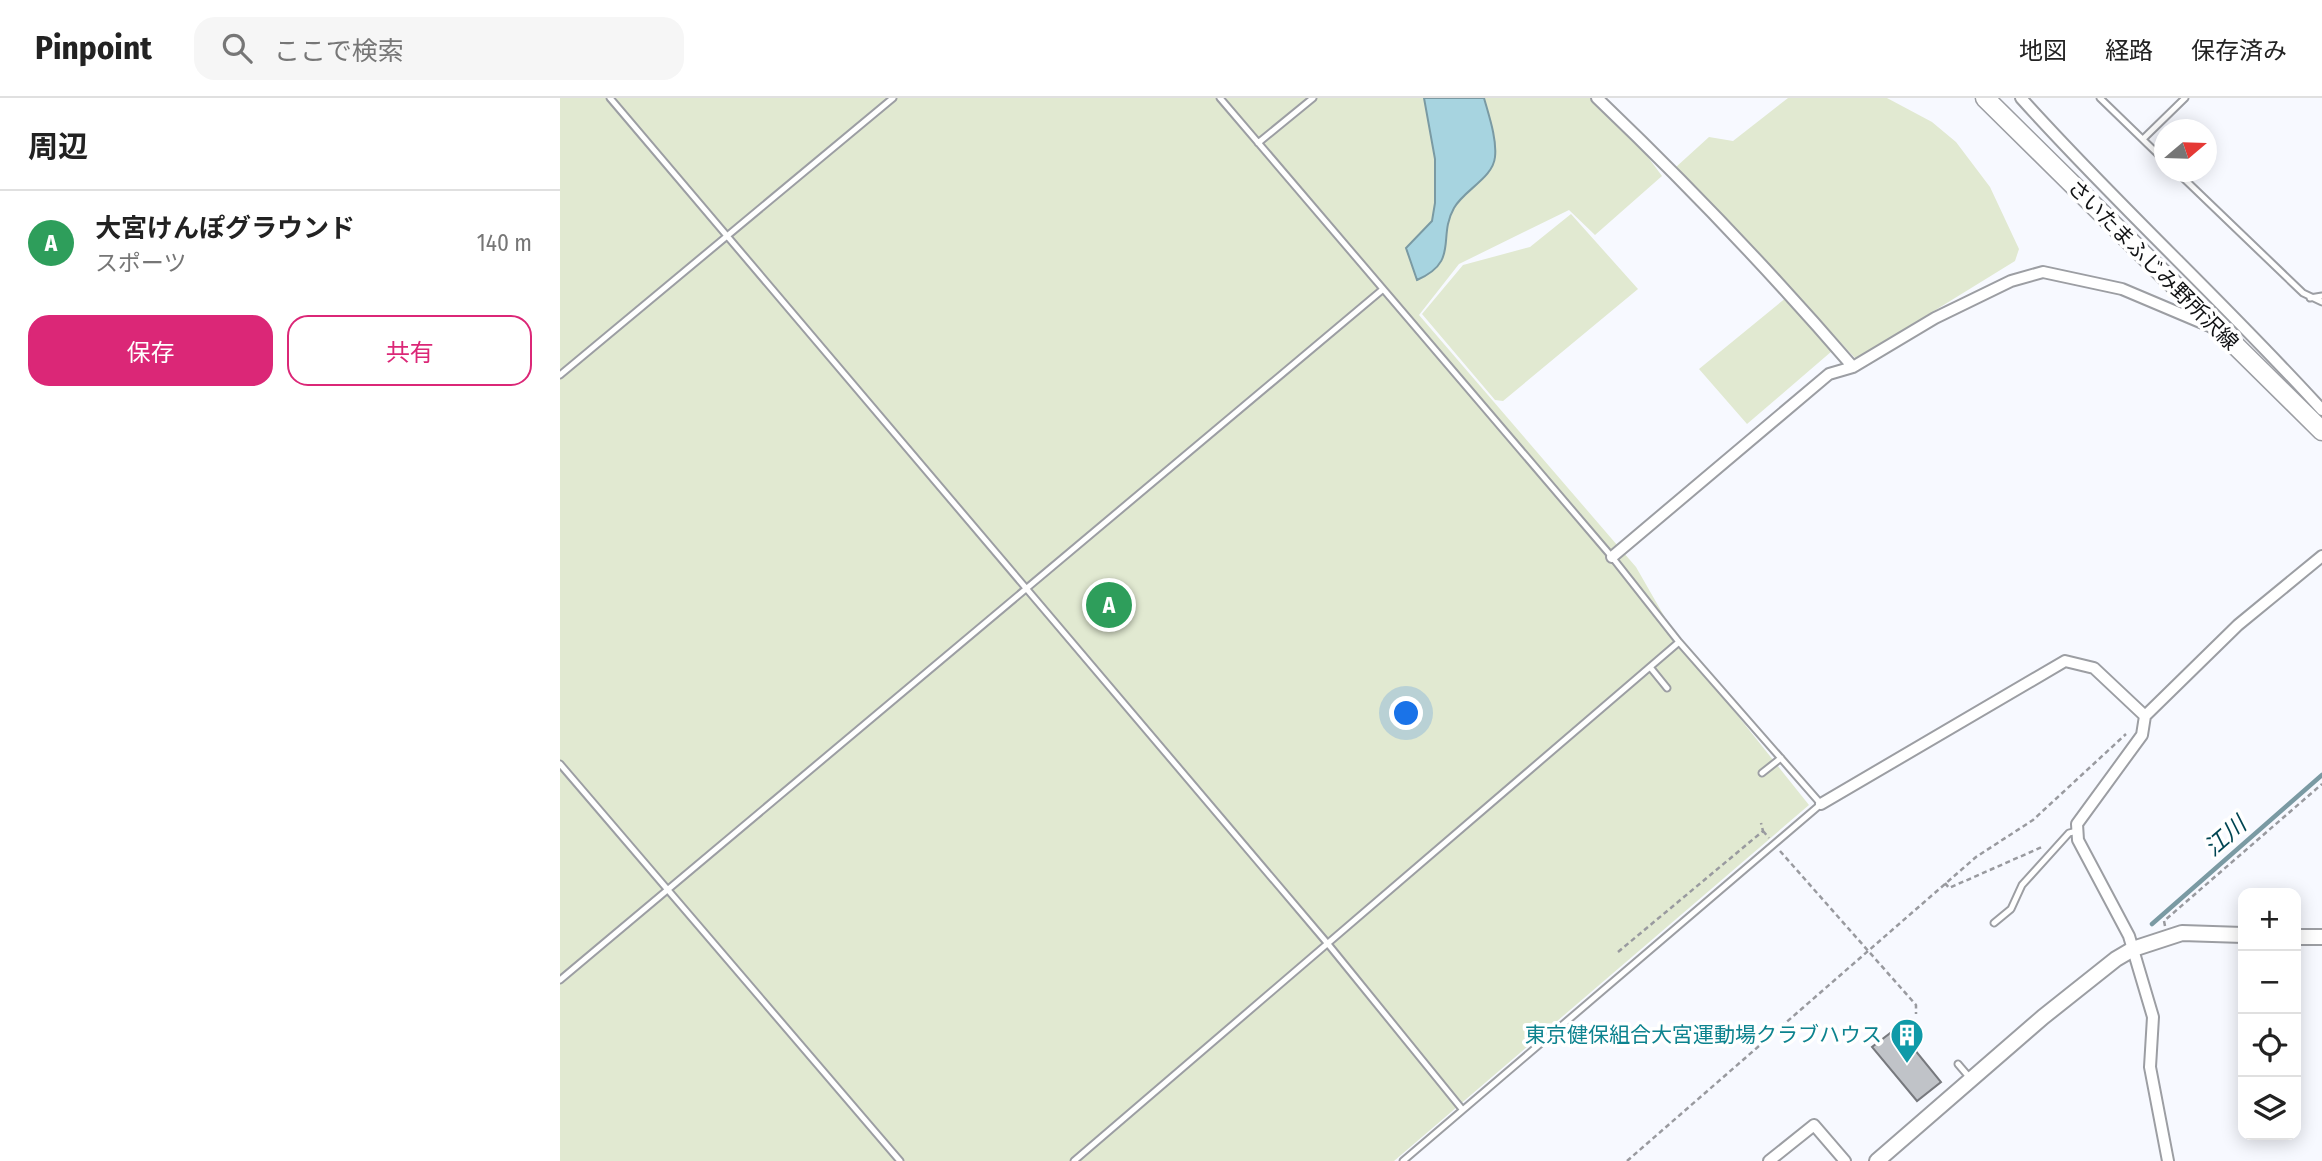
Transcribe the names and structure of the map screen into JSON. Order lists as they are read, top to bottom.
{
  "streets": {
    "main road": ["さいたまふじみ野所沢線"]
  },
  "water": ["江川"],
  "places": {
    "building": ["東京健保組合大宮運動場クラブハウス"]
  },
  "north": "right",
  "page": {
    "header": "Pinpoint",
    "search": "ここで検索",
    "nav": ["地図", "経路", "保存済み"],
    "heading": "周辺",
    "list": [
      {
        "mark": "A",
        "name": "大宮けんぽグラウンド",
        "note": "スポーツ",
        "value": "140 m"
      }
    ],
    "buttons": ["保存", "共有"],
    "pins": "A",
    "map_buttons": ["+", "−"]
  }
}
